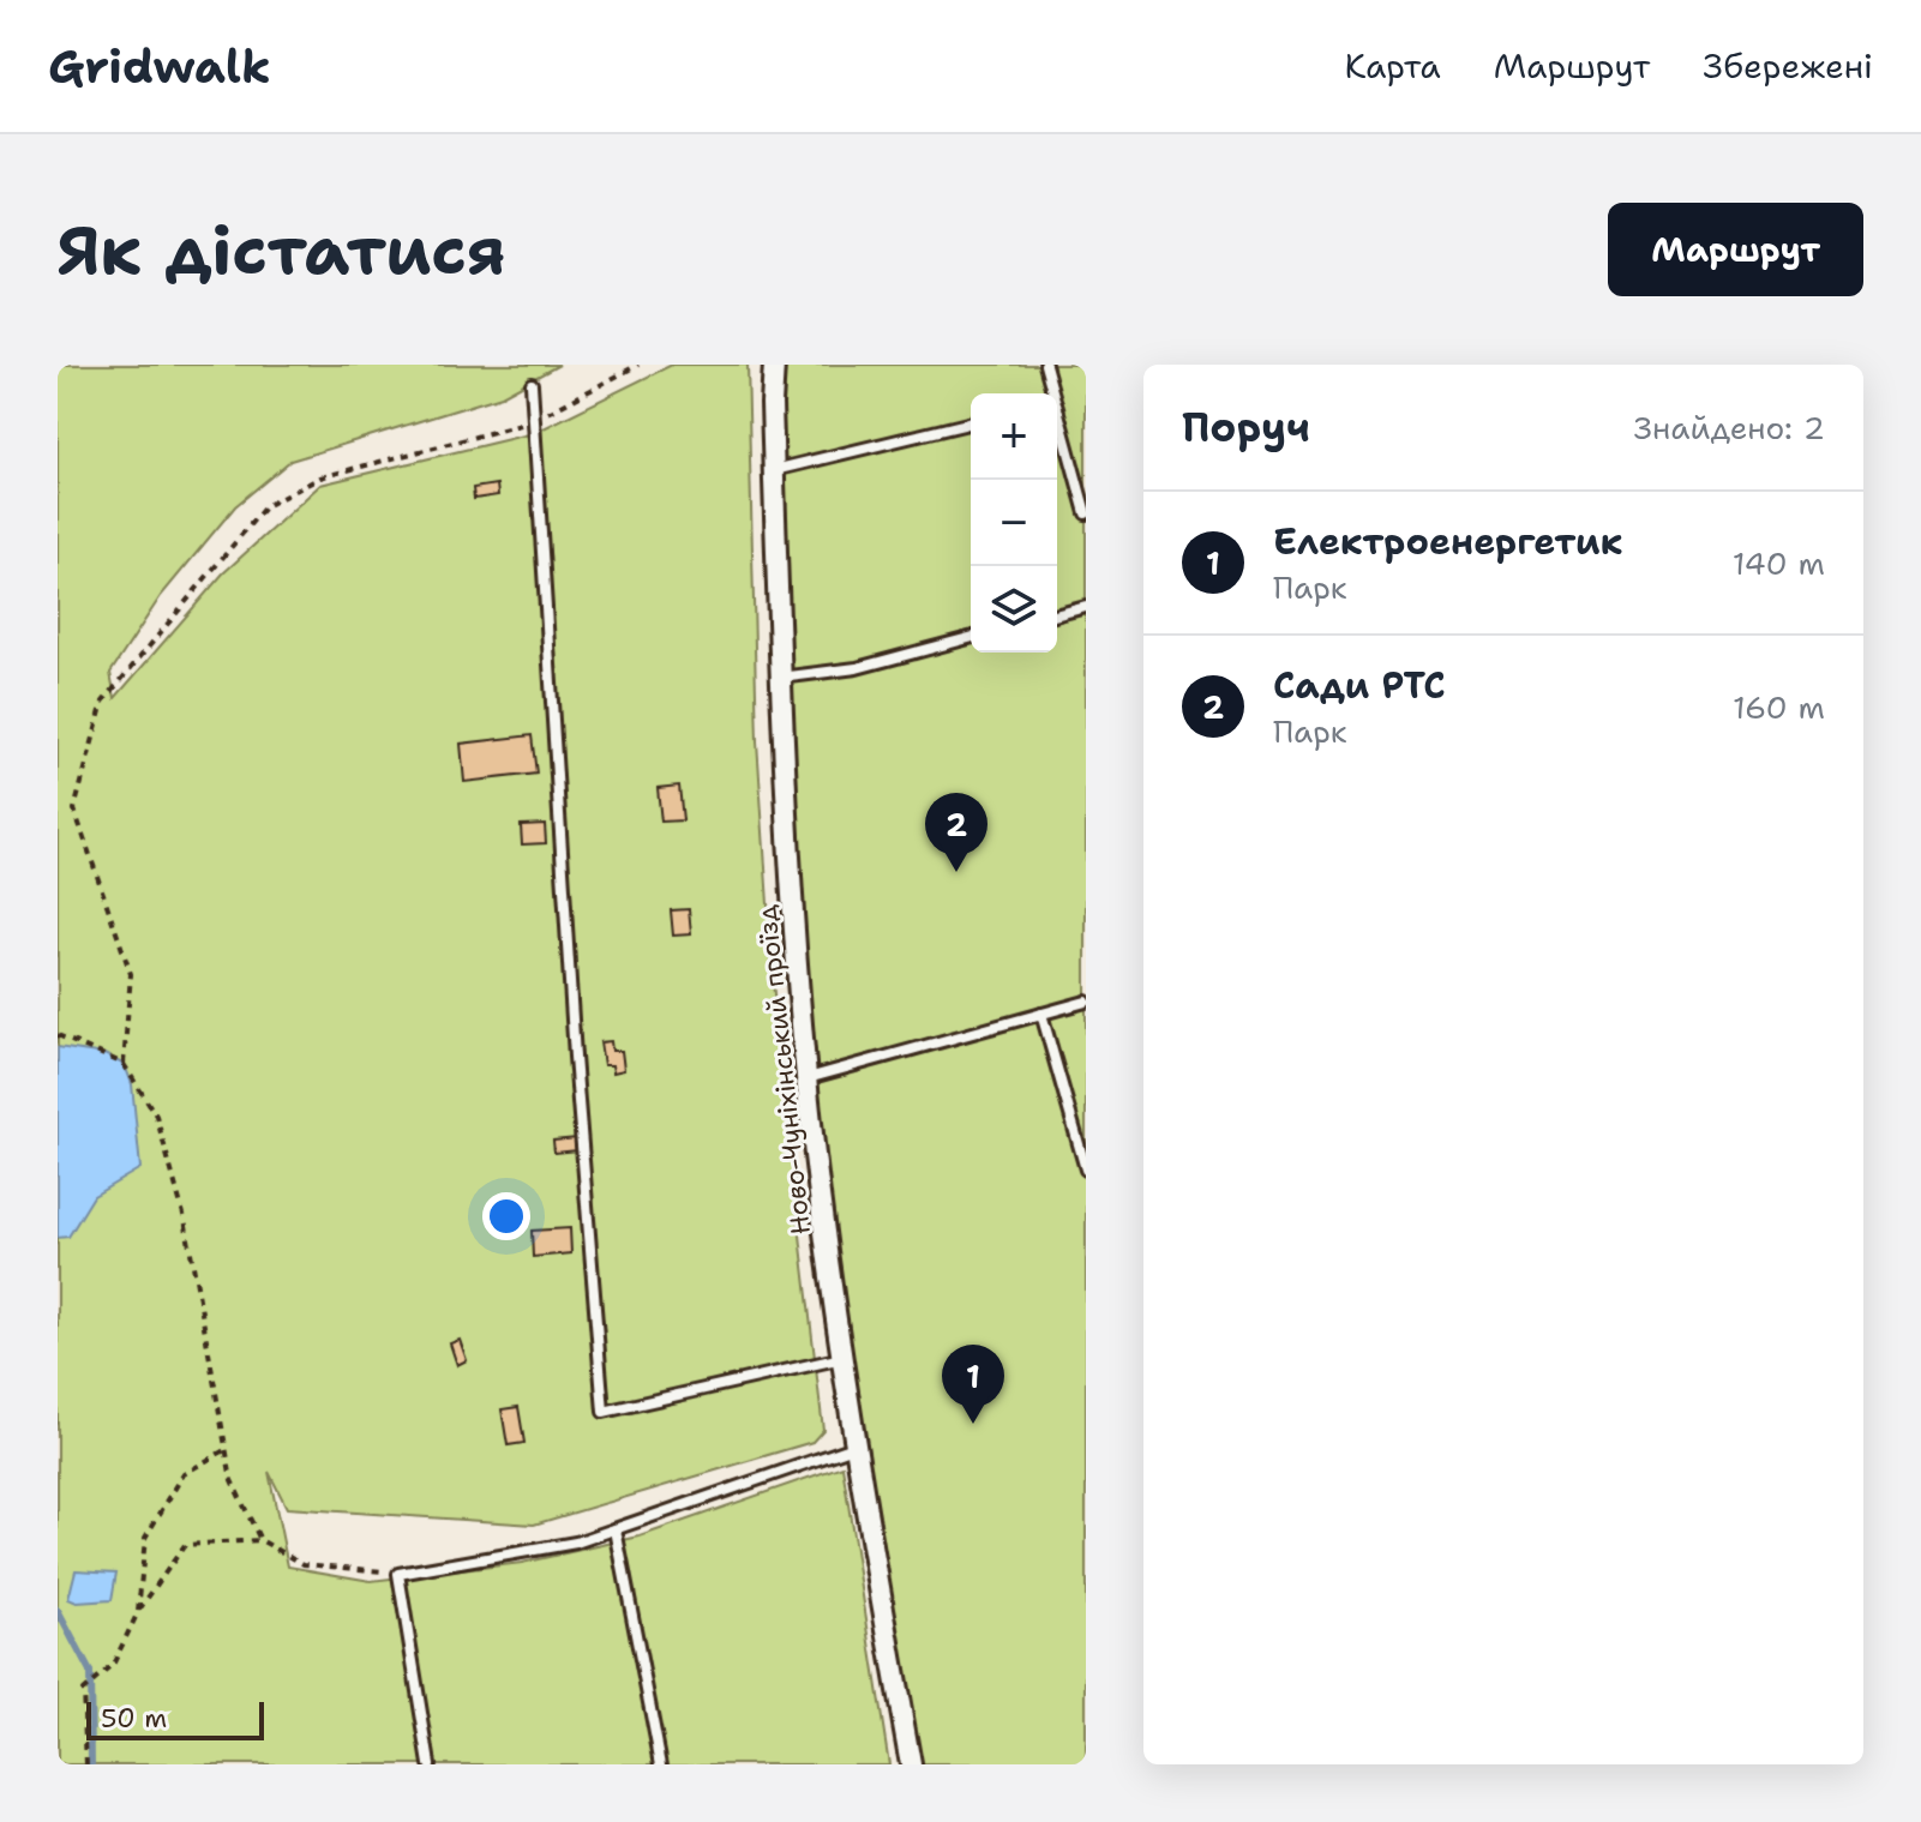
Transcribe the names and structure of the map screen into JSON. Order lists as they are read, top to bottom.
{
  "streets": {
    "street": ["Ново-Чуніхінський проїзд"]
  },
  "scale_bar": "50 m",
  "page": {
    "header": "Gridwalk",
    "nav": ["Карта", "Маршрут", "Збережені"],
    "buttons": "Маршрут",
    "title": "Як дістатися",
    "heading": ["Поруч", "Знайдено: 2"],
    "map_buttons": ["+", "−"],
    "list": [
      {
        "mark": "1",
        "name": "Електроенергетик",
        "note": "Парк",
        "value": "140 m"
      },
      {
        "mark": "2",
        "name": "Сади РТС",
        "note": "Парк",
        "value": "160 m"
      }
    ],
    "pins": ["2", "1"],
    "scale": "50 m"
  }
}
